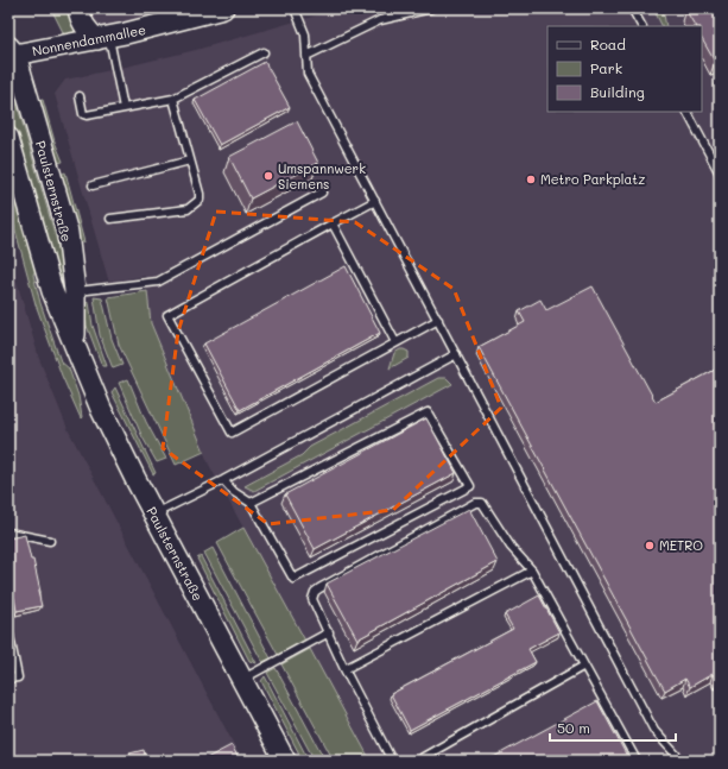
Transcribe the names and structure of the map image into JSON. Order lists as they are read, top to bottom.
{
  "streets": {
    "main road": ["Nonnendammallee", "Paulsternstraße"]
  },
  "crossings": [
    ["Nonnendammallee", "Paulsternstraße"]
  ],
  "places": ["Umspannwerk Siemens", "Metro Parkplatz", "METRO"],
  "legend": ["Road", "Park", "Building"],
  "scale_bar": "50 m"
}
